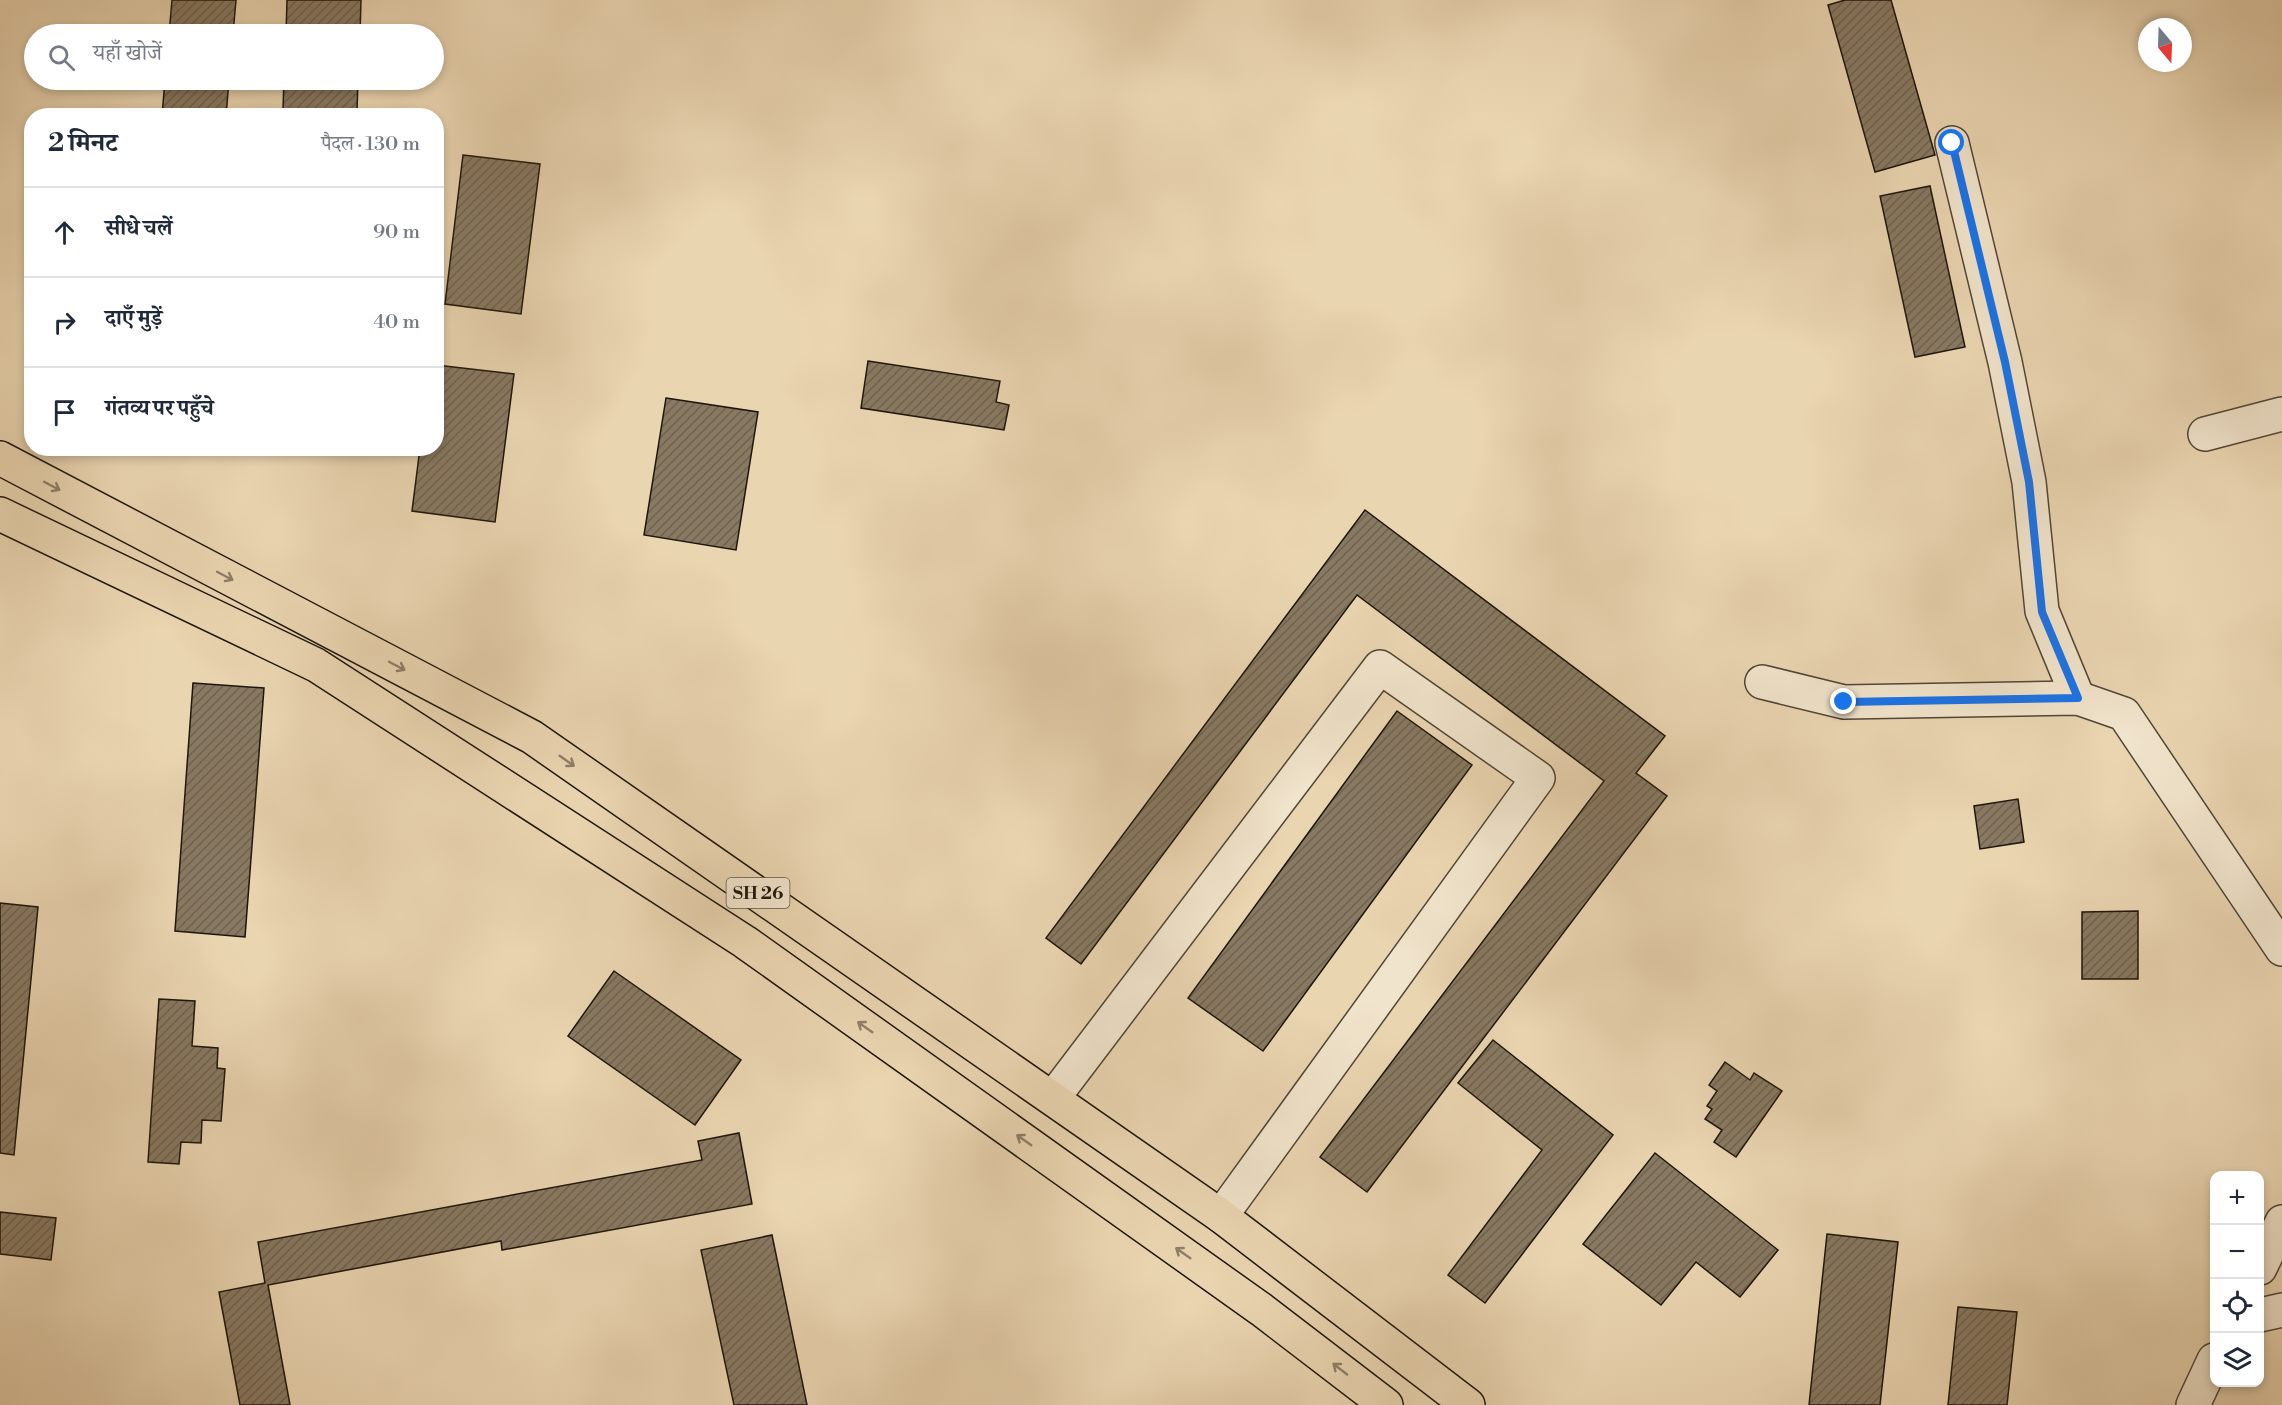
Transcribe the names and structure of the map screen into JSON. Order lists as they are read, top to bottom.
{
  "streets": {
    "main road": ["SH 26"]
  },
  "north": "bottom",
  "page": {
    "search": "यहाँ खोजें",
    "heading": ["2 मिनट", "पैदल · 130 m"],
    "list": [
      ["सीधे चलें", "90 m"],
      ["दाएँ मुड़ें", "40 m"],
      "गंतव्य पर पहुँचे"
    ],
    "map_buttons": ["+", "−"]
  }
}
